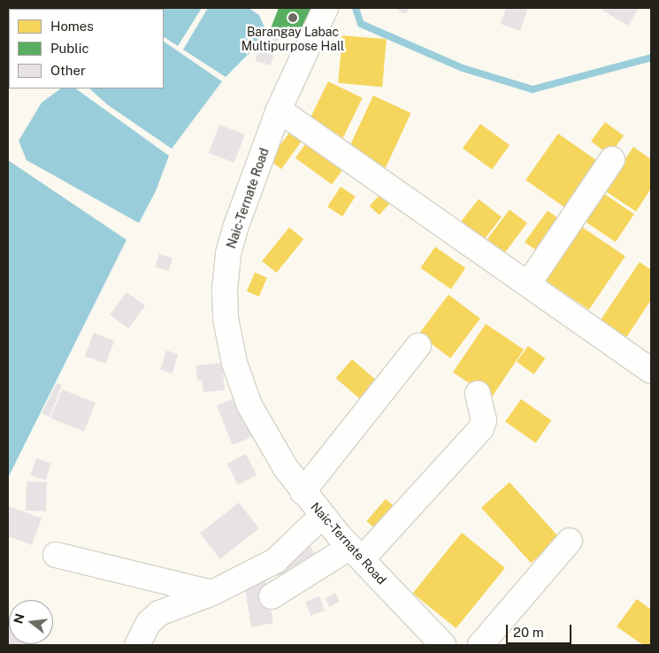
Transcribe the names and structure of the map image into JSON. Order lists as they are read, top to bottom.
{
  "streets": {
    "street": ["Naic-Ternate Road"]
  },
  "places": ["Barangay Labac Multipurpose Hall"],
  "legend": ["Homes", "Public", "Other"],
  "scale_bar": "20 m",
  "north": "left"
}
